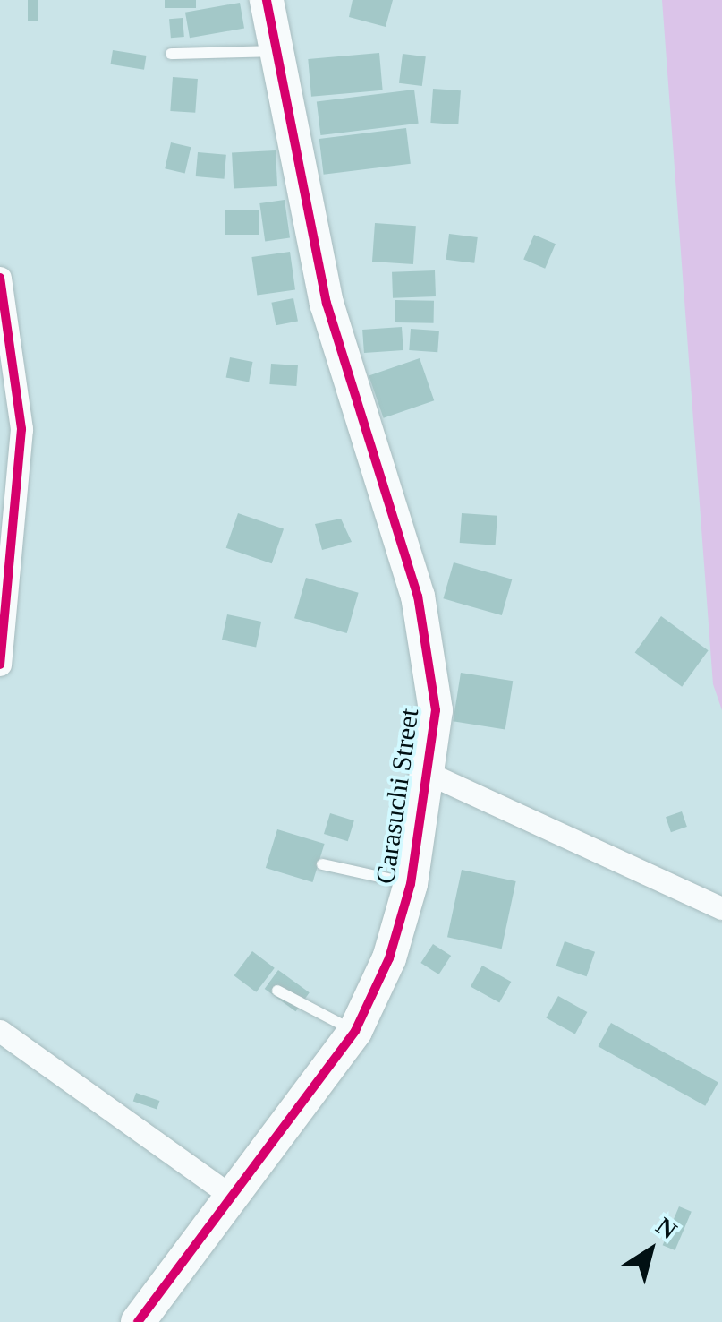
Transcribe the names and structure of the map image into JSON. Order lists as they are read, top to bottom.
{
  "streets": {
    "street": ["Carasuchi Street"]
  },
  "north": "top right"
}
